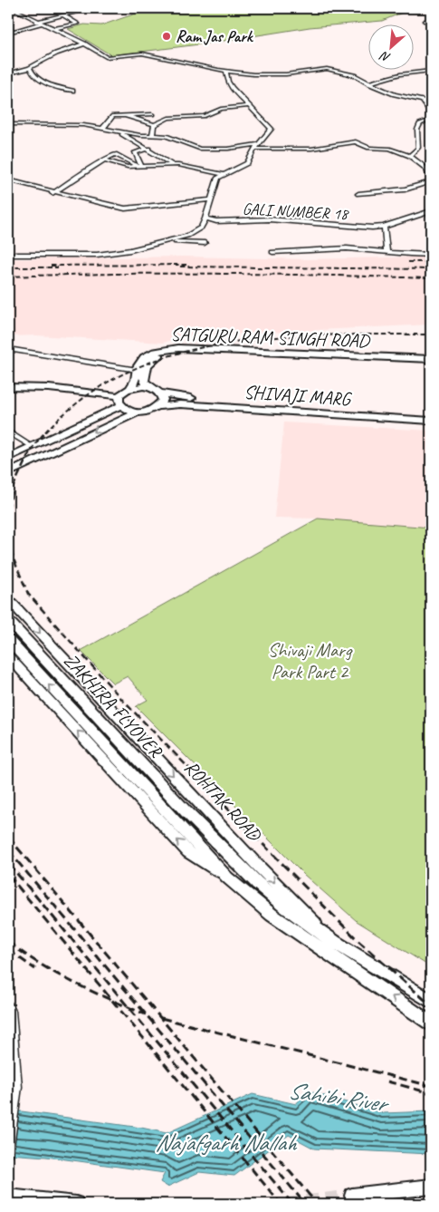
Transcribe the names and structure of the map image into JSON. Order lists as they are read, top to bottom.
{
  "streets": {
    "main road": [
      "SATGURU RAM SINGH ROAD",
      "SHIVAJI MARG",
      "ZAKHIRA FLYOVER",
      "ROHTAK ROAD"
    ],
    "street": ["GALI NUMBER 18"]
  },
  "crossings": [
    ["SATGURU RAM SINGH ROAD", "SHIVAJI MARG"],
    ["ZAKHIRA FLYOVER", "ROHTAK ROAD"]
  ],
  "water": ["Sahibi River", "Najafgarh Nallah"],
  "parks": ["Shivaji Marg Park Part 2"],
  "places": ["Ram Jas Park"],
  "north": "bottom left"
}
